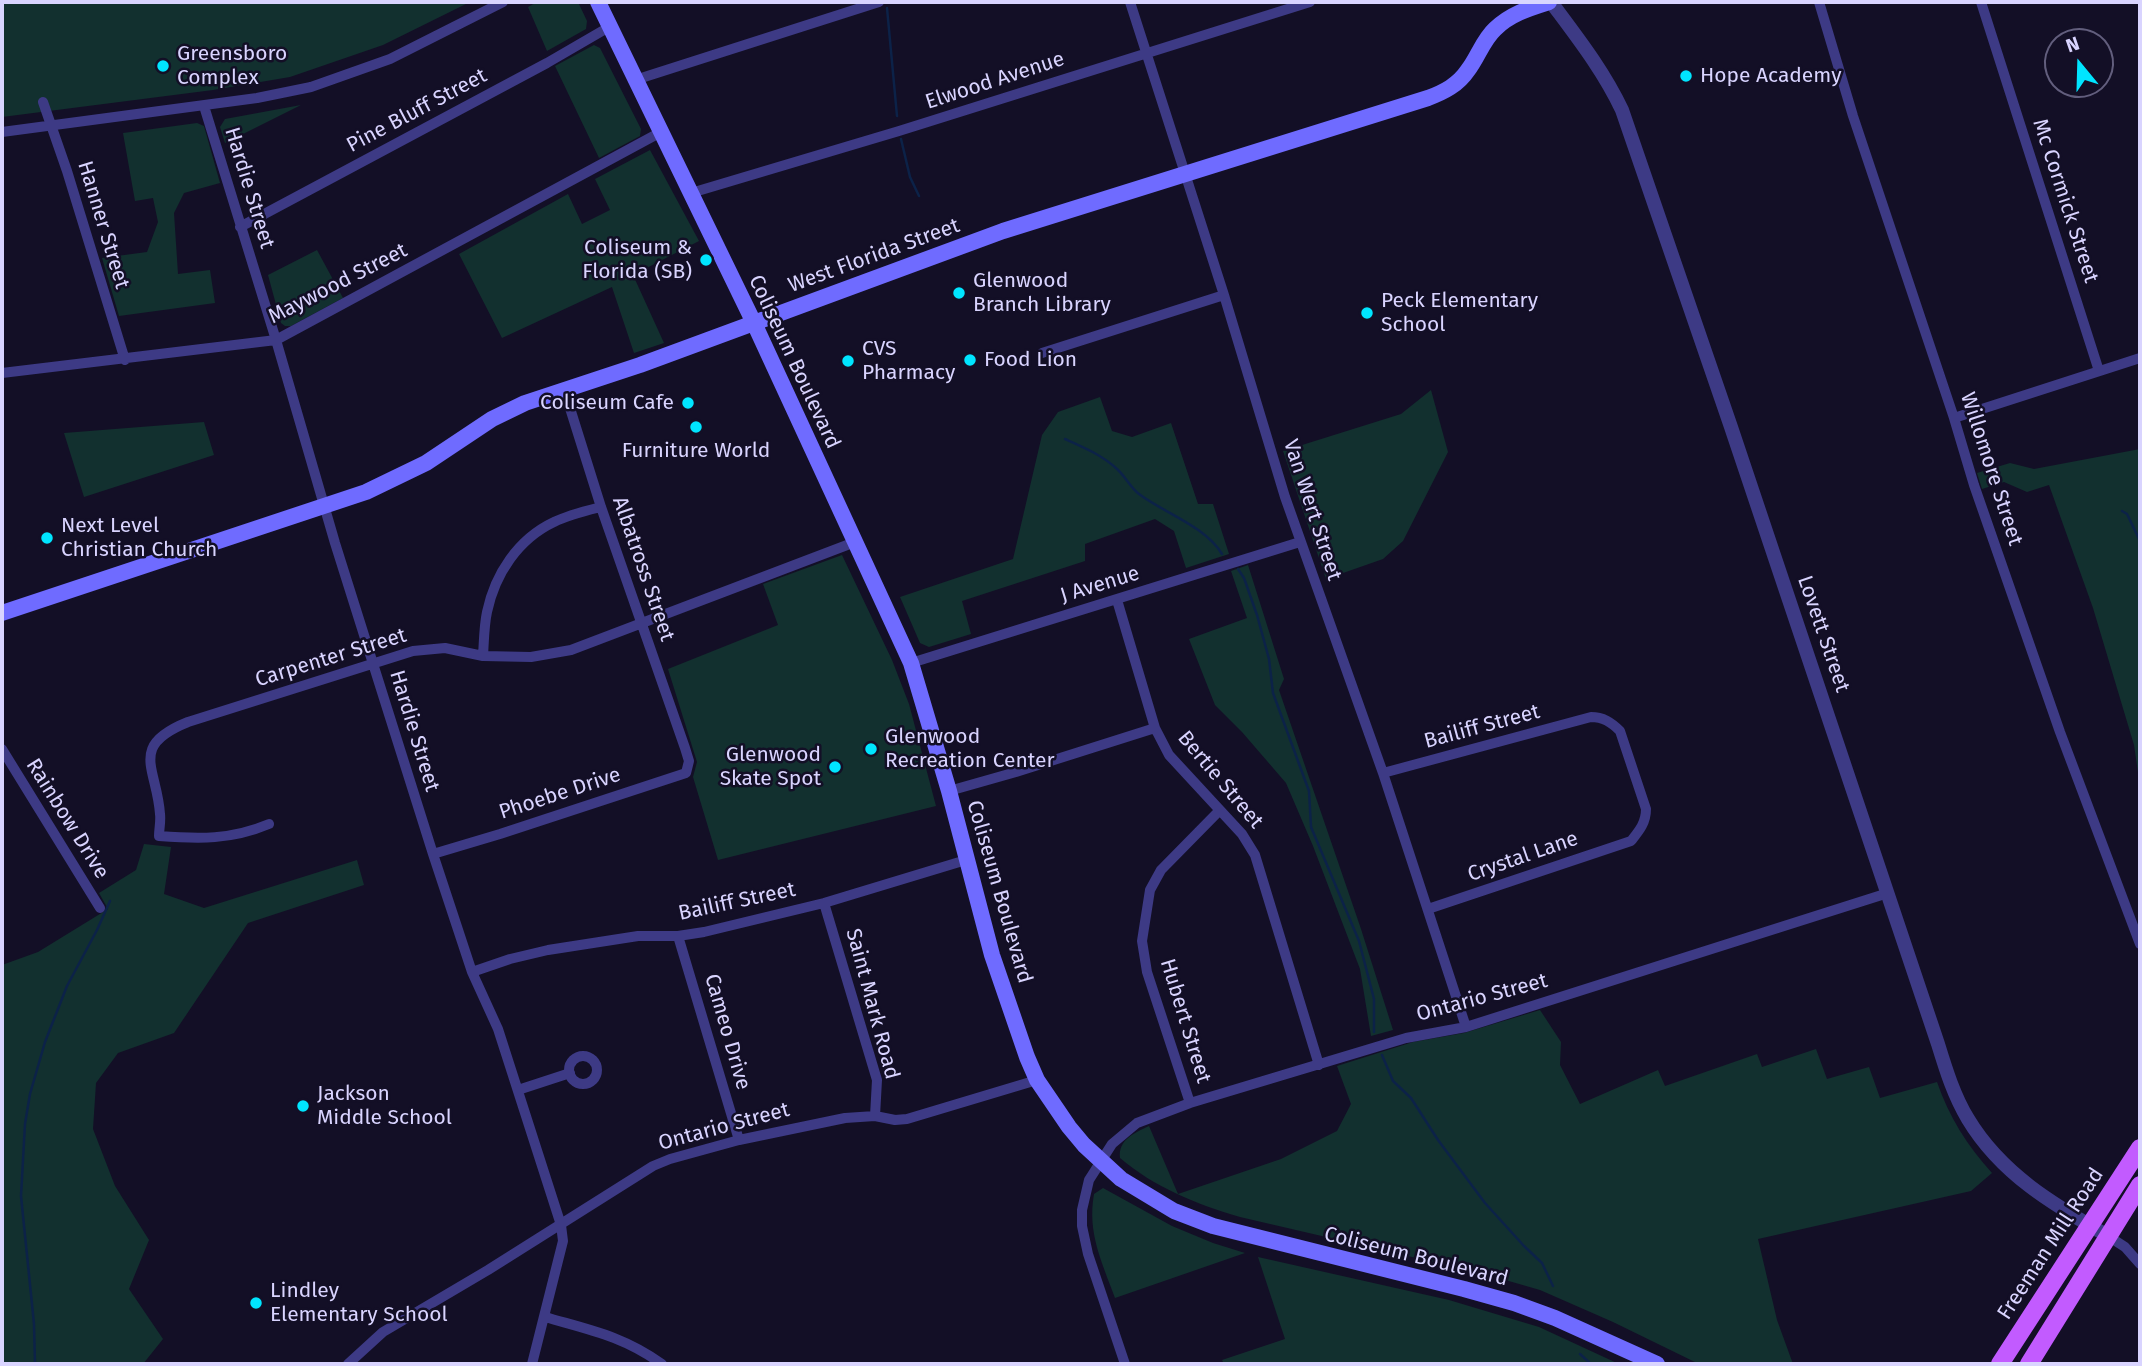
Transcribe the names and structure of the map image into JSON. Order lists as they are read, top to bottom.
{
  "streets": {
    "main road": ["West Florida Street", "Coliseum Boulevard", "Freeman Mill Road"],
    "street": [
      "Elwood Avenue",
      "Pine Bluff Street",
      "Hardie Street",
      "Mc Cormick Street",
      "Hanner Street",
      "Maywood Street",
      "Willomore Street",
      "Van Wert Street",
      "Albatross Street",
      "J Avenue",
      "Lovett Street",
      "Carpenter Street",
      "Bailiff Street",
      "Bertie Street",
      "Phoebe Drive",
      "Rainbow Drive",
      "Crystal Lane",
      "Ontario Street",
      "Saint Mark Road",
      "Hubert Street",
      "Cameo Drive"
    ]
  },
  "crossings": [
    ["Elwood Avenue", "Coliseum Boulevard"],
    ["Elwood Avenue", "Van Wert Street"],
    ["Pine Bluff Street", "Hardie Street"],
    ["Pine Bluff Street", "Coliseum Boulevard"],
    ["Hardie Street", "West Florida Street"],
    ["Hardie Street", "Maywood Street"],
    ["Hardie Street", "Carpenter Street"],
    ["Hardie Street", "Bailiff Street"],
    ["Hardie Street", "Phoebe Drive"],
    ["Hardie Street", "Ontario Street"],
    ["Hanner Street", "Maywood Street"],
    ["West Florida Street", "Coliseum Boulevard"],
    ["West Florida Street", "Van Wert Street"],
    ["West Florida Street", "Albatross Street"],
    ["West Florida Street", "Lovett Street"],
    ["Maywood Street", "Coliseum Boulevard"],
    ["Coliseum Boulevard", "J Avenue"],
    ["Coliseum Boulevard", "Carpenter Street"],
    ["Coliseum Boulevard", "Bailiff Street"],
    ["Coliseum Boulevard", "Ontario Street"],
    ["Van Wert Street", "J Avenue"],
    ["Van Wert Street", "Bailiff Street"],
    ["Van Wert Street", "Crystal Lane"],
    ["Van Wert Street", "Ontario Street"],
    ["Albatross Street", "Carpenter Street"],
    ["Albatross Street", "Phoebe Drive"],
    ["J Avenue", "Bertie Street"],
    ["Lovett Street", "Ontario Street"],
    ["Lovett Street", "Freeman Mill Road"],
    ["Bailiff Street", "Crystal Lane"],
    ["Bailiff Street", "Saint Mark Road"],
    ["Bailiff Street", "Cameo Drive"],
    ["Bertie Street", "Ontario Street"],
    ["Bertie Street", "Hubert Street"],
    ["Ontario Street", "Saint Mark Road"],
    ["Ontario Street", "Hubert Street"],
    ["Ontario Street", "Cameo Drive"]
  ],
  "places": [
    "Greensboro Complex",
    "Hope Academy",
    "Coliseum & Florida (SB)",
    "Glenwood Branch Library",
    "Peck Elementary School",
    "Food Lion",
    "CVS Pharmacy",
    "Coliseum Cafe",
    "Furniture World",
    "Next Level Christian Church",
    "Glenwood Recreation Center",
    "Glenwood Skate Spot",
    "Jackson Middle School",
    "Lindley Elementary School"
  ],
  "north": "top"
}
